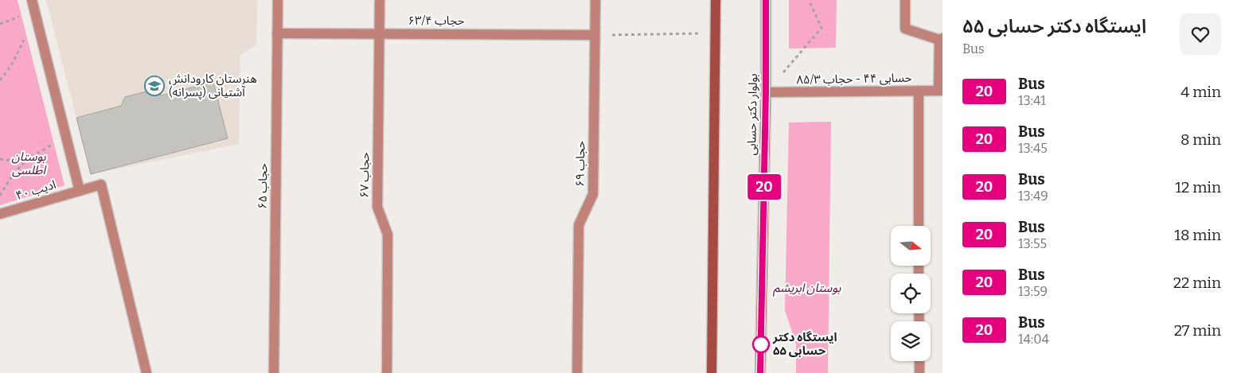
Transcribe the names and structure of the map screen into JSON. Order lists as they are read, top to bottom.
{
  "streets": {
    "main road": ["بولوار دکتر حسابی"],
    "street": [
      "حجاب ۶۳/۴",
      "حسابی ۴۴ - حجاب ۸۵/۳",
      "حجاب ۶۹",
      "حجاب ۶۷",
      "حجاب ۶۵",
      "ادیب ۴۰"
    ]
  },
  "crossings": [
    ["حجاب ۶۳/۴", "حجاب ۶۹"],
    ["حجاب ۶۳/۴", "حجاب ۶۷"],
    ["حجاب ۶۳/۴", "حجاب ۶۵"],
    ["حسابی ۴۴ - حجاب ۸۵/۳", "بولوار دکتر حسابی"]
  ],
  "parks": ["بوستان اطلسی", "بوستان ابریشم"],
  "places": {
    "school or university": ["هنرستان کارودانش آشتیانی (پسرانه)"],
    "other": ["ایستگاه دکتر حسابی ۵۵"]
  },
  "lines": ["bus line 20"],
  "north": "right",
  "page": {
    "on_map": "20",
    "heading": ["ایستگاه دکتر حسابی ۵۵", "Bus"],
    "list": [
      {
        "mark": "20",
        "name": "Bus",
        "note": "13:41",
        "value": "4 min"
      },
      {
        "mark": "20",
        "name": "Bus",
        "note": "13:45",
        "value": "8 min"
      },
      {
        "mark": "20",
        "name": "Bus",
        "note": "13:49",
        "value": "12 min"
      },
      {
        "mark": "20",
        "name": "Bus",
        "note": "13:55",
        "value": "18 min"
      },
      {
        "mark": "20",
        "name": "Bus",
        "note": "13:59",
        "value": "22 min"
      },
      {
        "mark": "20",
        "name": "Bus",
        "note": "14:04",
        "value": "27 min"
      }
    ]
  }
}
